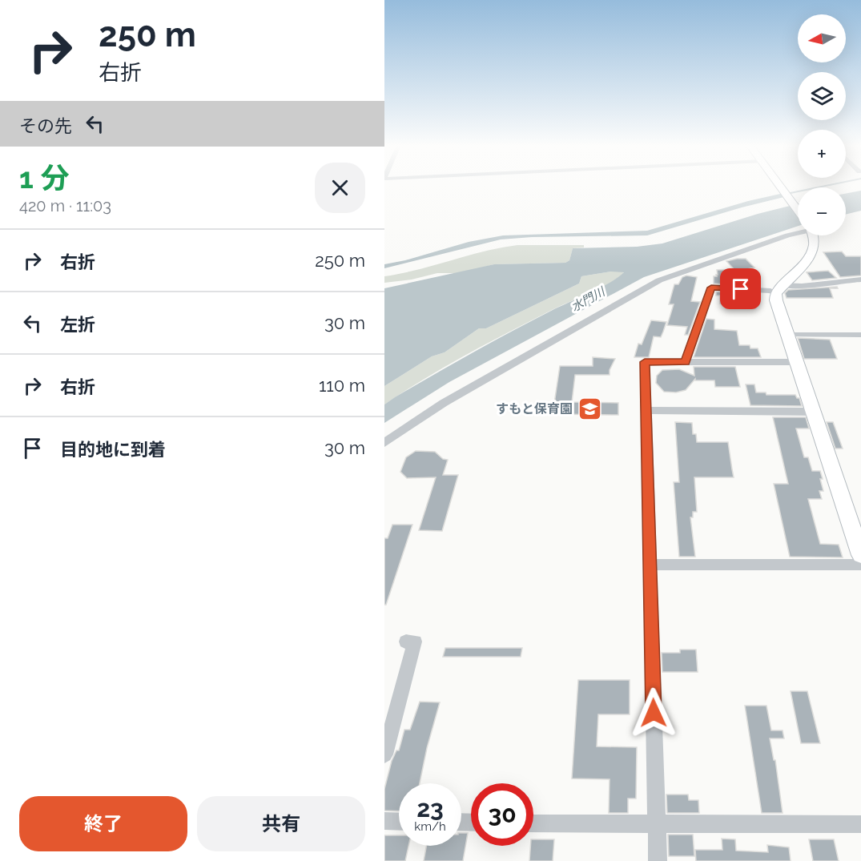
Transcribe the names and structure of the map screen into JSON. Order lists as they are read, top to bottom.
{
  "water": ["水門川"],
  "places": {
    "school or university": ["すもと保育園"]
  },
  "north": "left",
  "page": {
    "turn": ["250 m", "右折"],
    "map_buttons": ["+", "−"],
    "then": "その先",
    "heading": ["1 分", "420 m · 11:03"],
    "list": [
      {
        "name": "右折",
        "value": "250 m"
      },
      {
        "name": "左折",
        "value": "30 m"
      },
      {
        "name": "右折",
        "value": "110 m"
      },
      {
        "name": "目的地に到着",
        "value": "30 m"
      }
    ],
    "speed": "23 km/h",
    "limit": "30",
    "buttons": ["終了", "共有"]
  }
}
